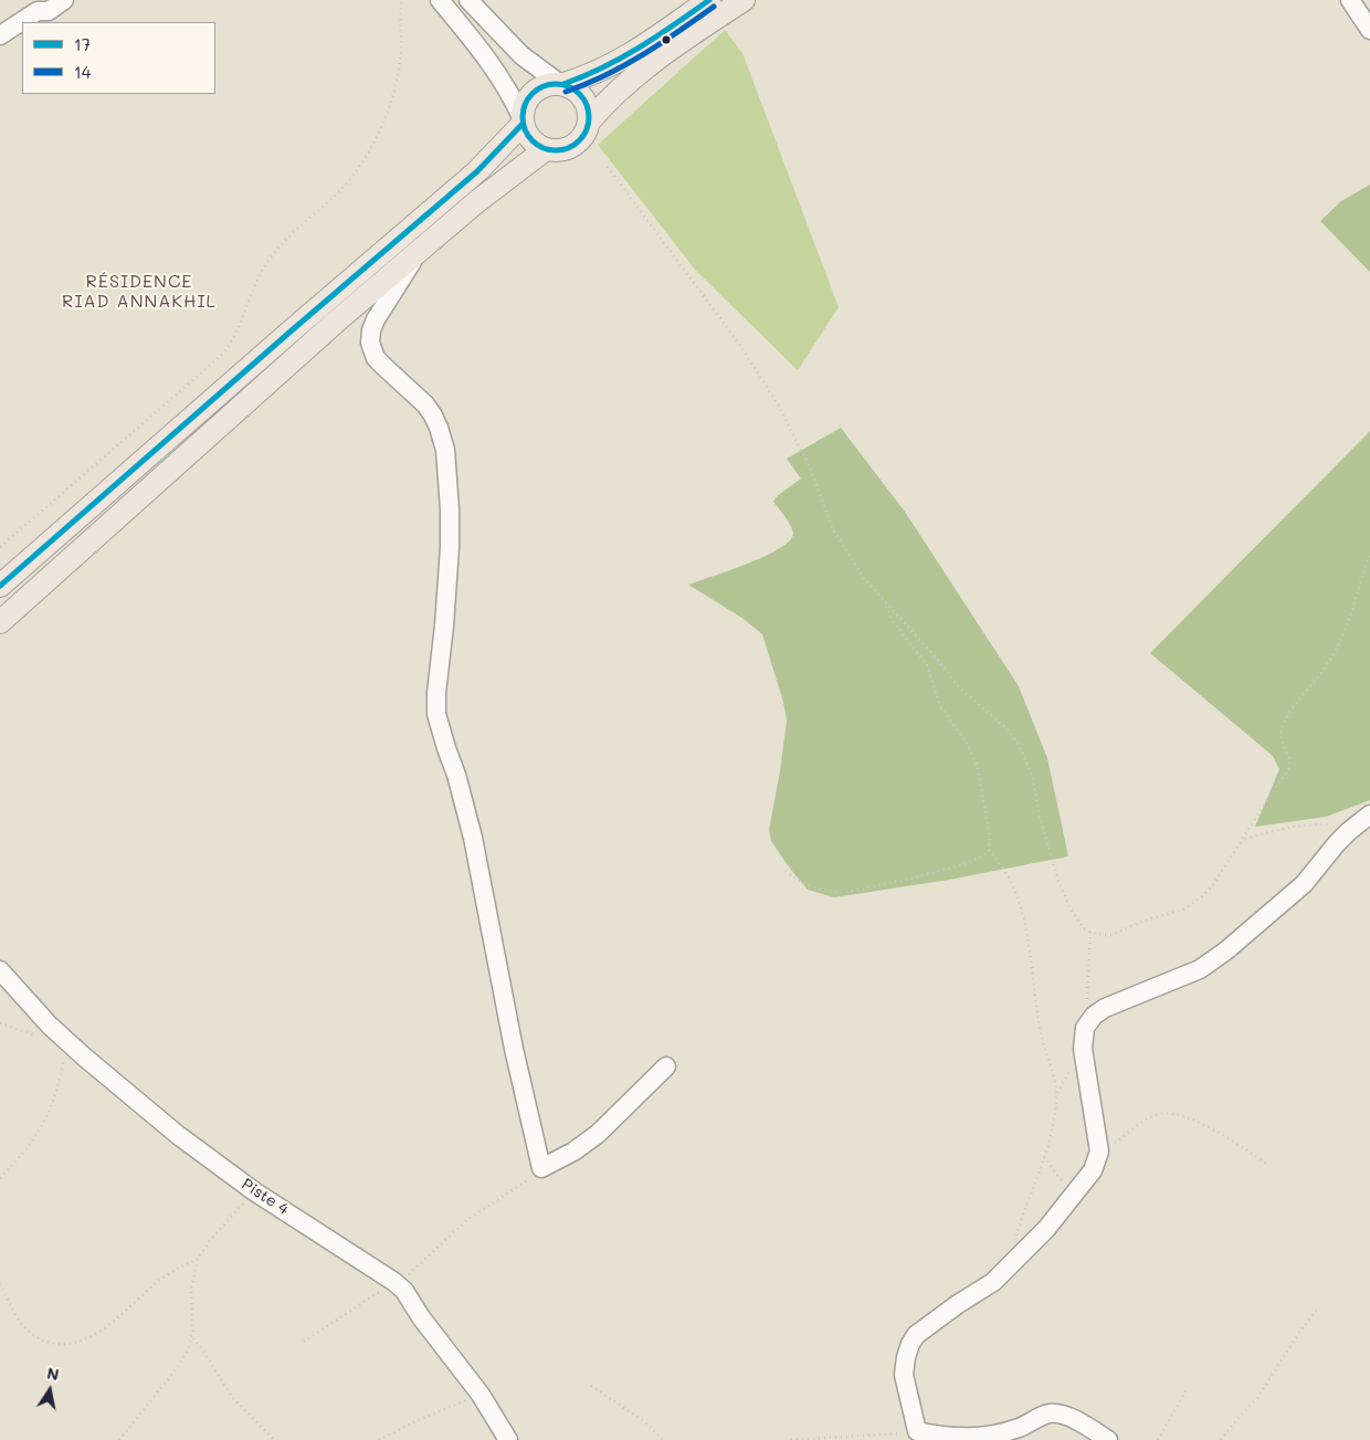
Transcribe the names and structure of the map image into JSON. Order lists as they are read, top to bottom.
{
  "streets": {
    "street": ["Piste 4"]
  },
  "districts": ["RÉSIDENCE RIAD ANNAKHIL"],
  "lines": ["transit line 17", "transit line 14"],
  "legend": ["17", "14"],
  "north": "top"
}
